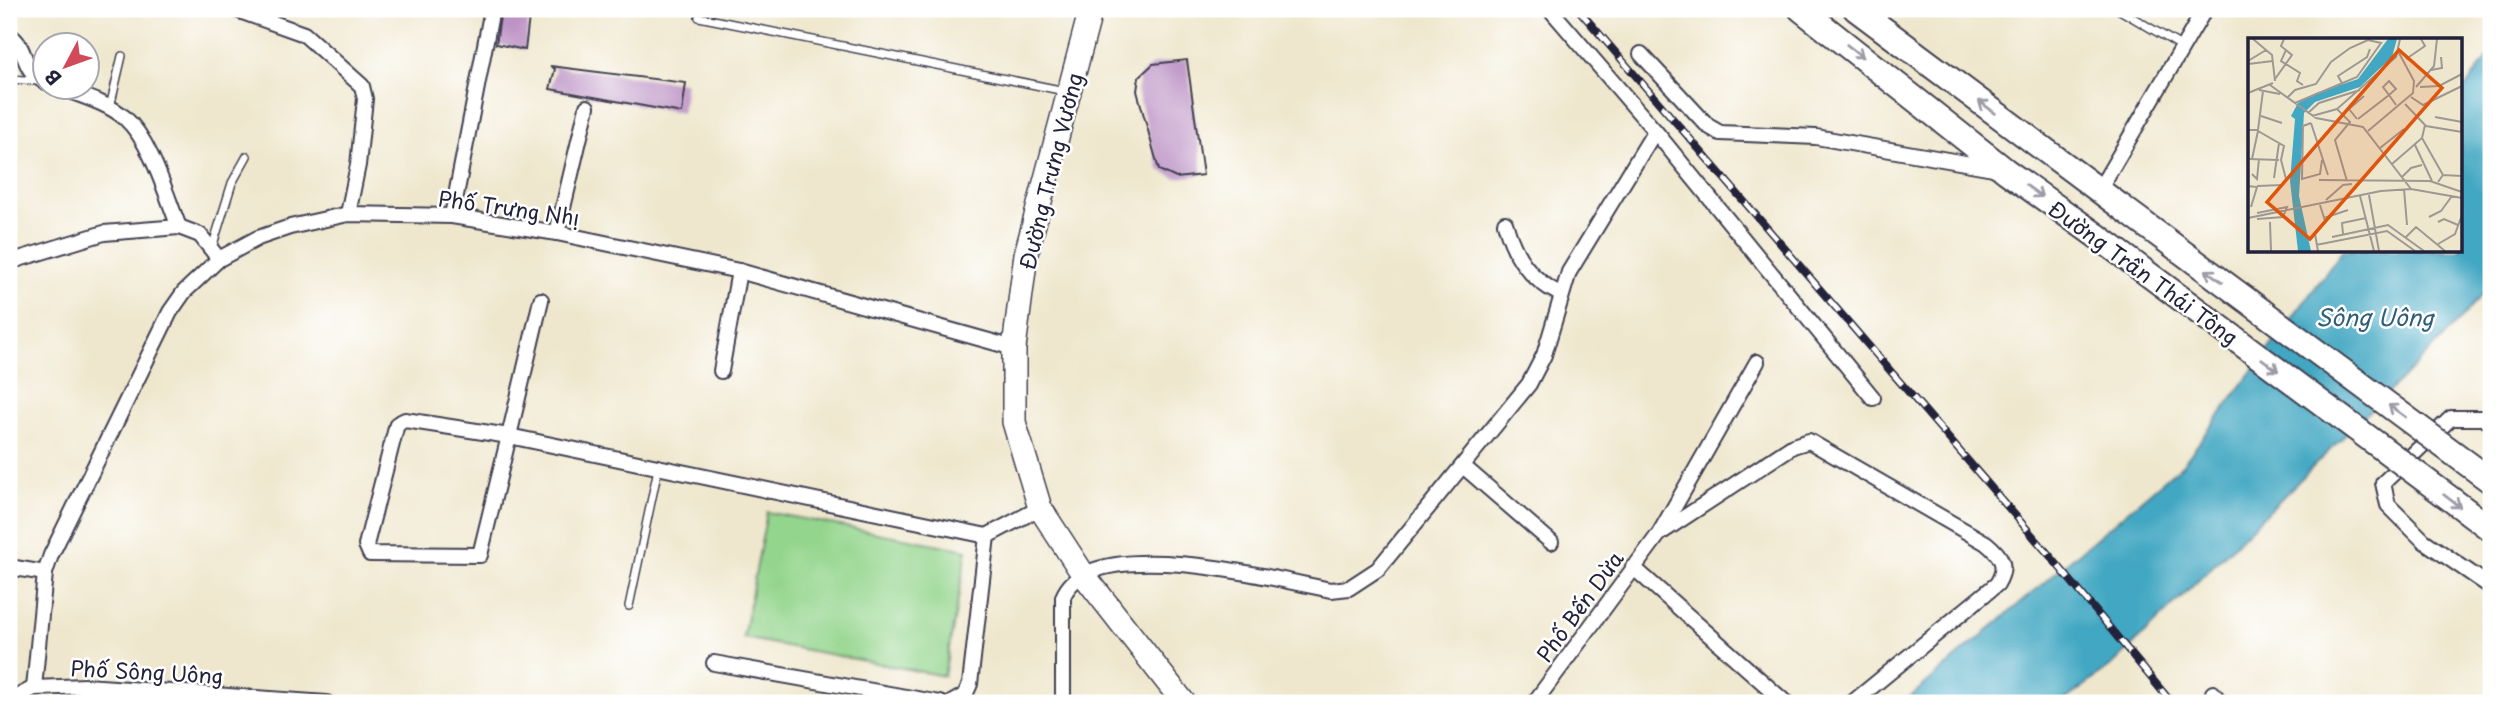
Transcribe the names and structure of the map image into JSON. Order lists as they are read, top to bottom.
{
  "streets": {
    "highway": ["Đường Trần Thái Tông"],
    "main road": ["Đường Trưng Vương"],
    "street": ["Phố Trưng Nhị", "Phố Bến Dừa", "Phố Sông Uông"]
  },
  "crossings": [
    ["Đường Trưng Vương", "Phố Trưng Nhị"],
    ["Phố Trưng Nhị", "Phố Sông Uông"]
  ],
  "water": ["Sông Uông"],
  "north": "bottom left"
}
